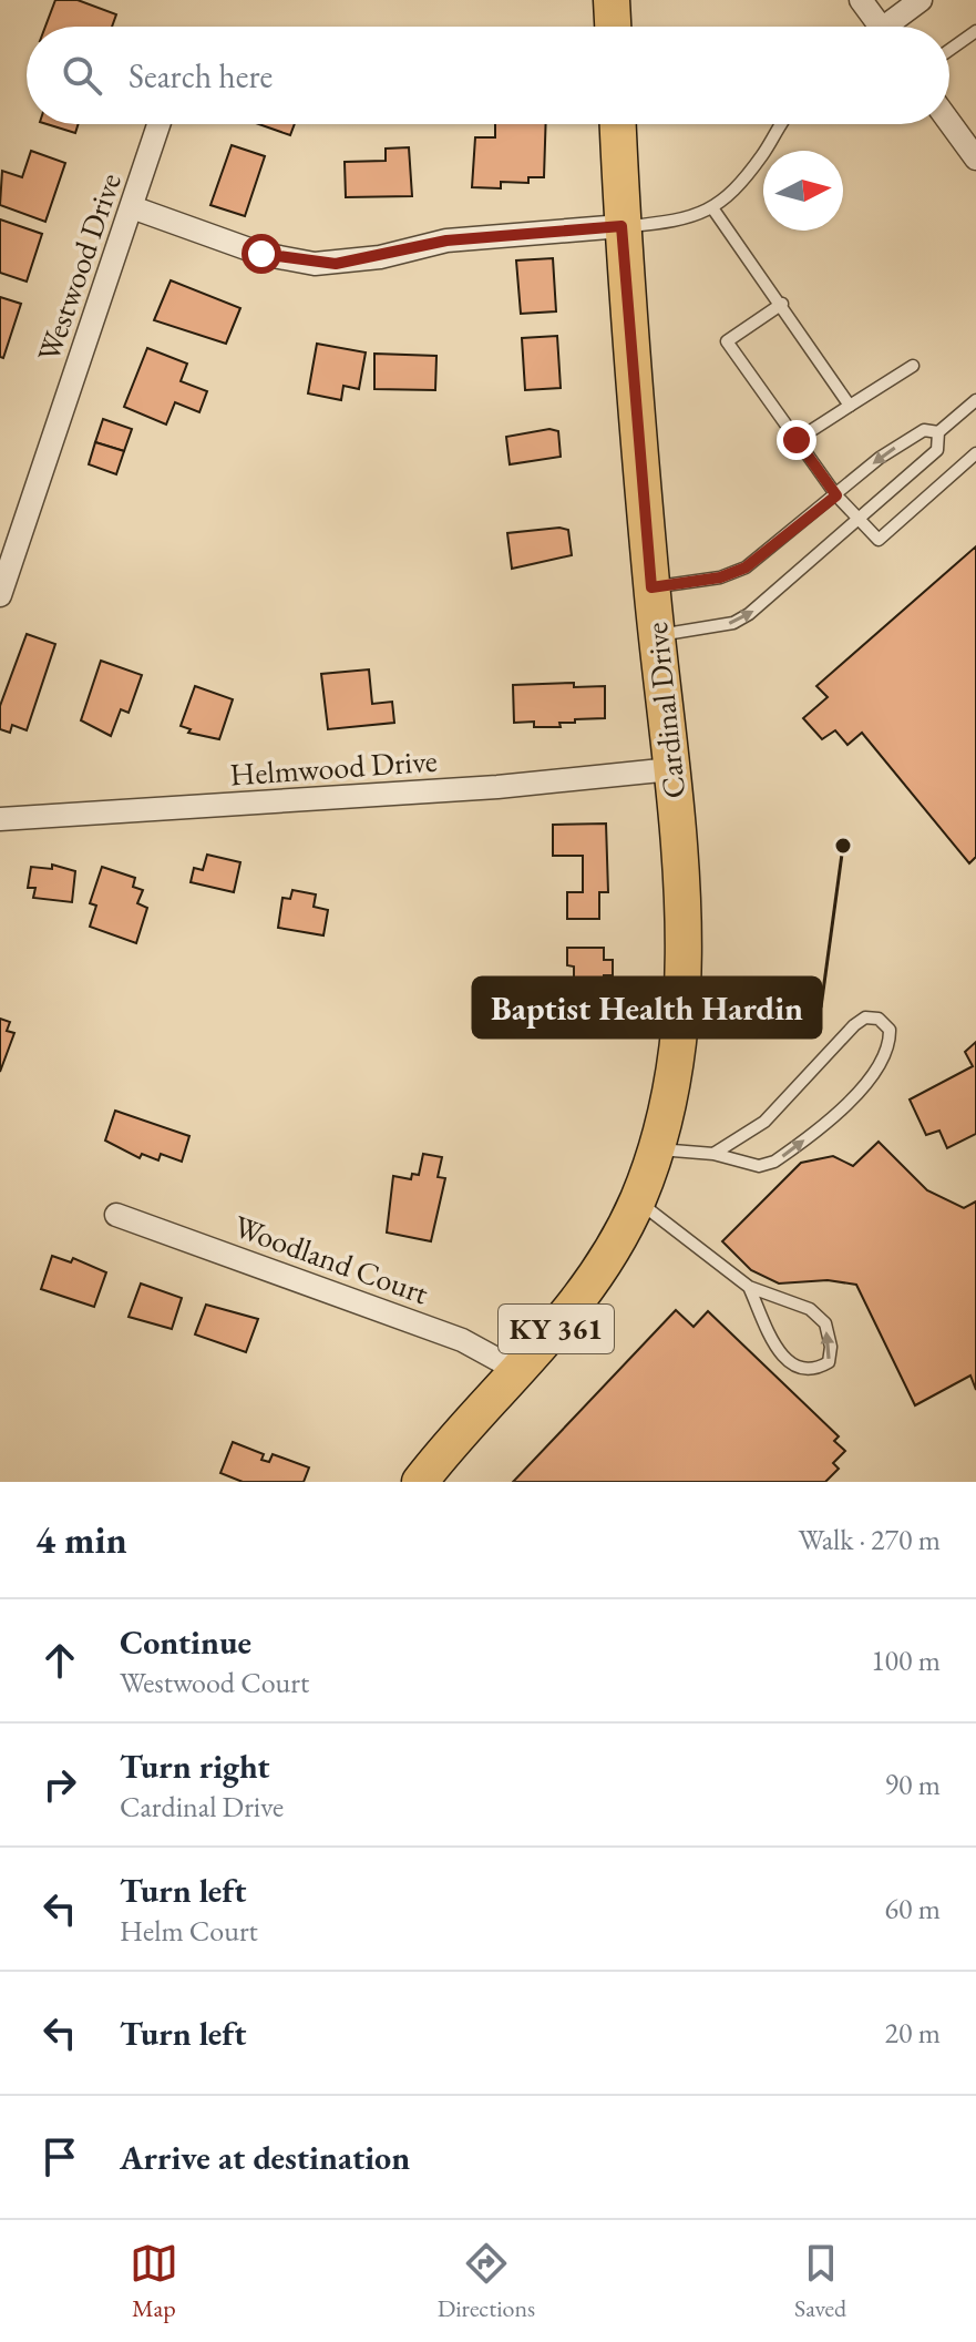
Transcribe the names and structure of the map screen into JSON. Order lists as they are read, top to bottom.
{
  "streets": {
    "main road": ["Cardinal Drive", "KY 361"],
    "street": ["Westwood Drive", "Helmwood Drive", "Woodland Court"]
  },
  "crossings": [
    ["Cardinal Drive", "Helmwood Drive"],
    ["Cardinal Drive", "KY 361"],
    ["Woodland Court", "KY 361"]
  ],
  "places": ["Baptist Health Hardin"],
  "north": "right",
  "page": {
    "search": "Search here",
    "heading": ["4 min", "Walk · 270 m"],
    "list": [
      ["Continue", "Westwood Court", "100 m"],
      ["Turn right", "Cardinal Drive", "90 m"],
      ["Turn left", "Helm Court", "60 m"],
      ["Turn left", "20 m"],
      "Arrive at destination"
    ],
    "nav": ["Map", "Directions", "Saved"]
  }
}
